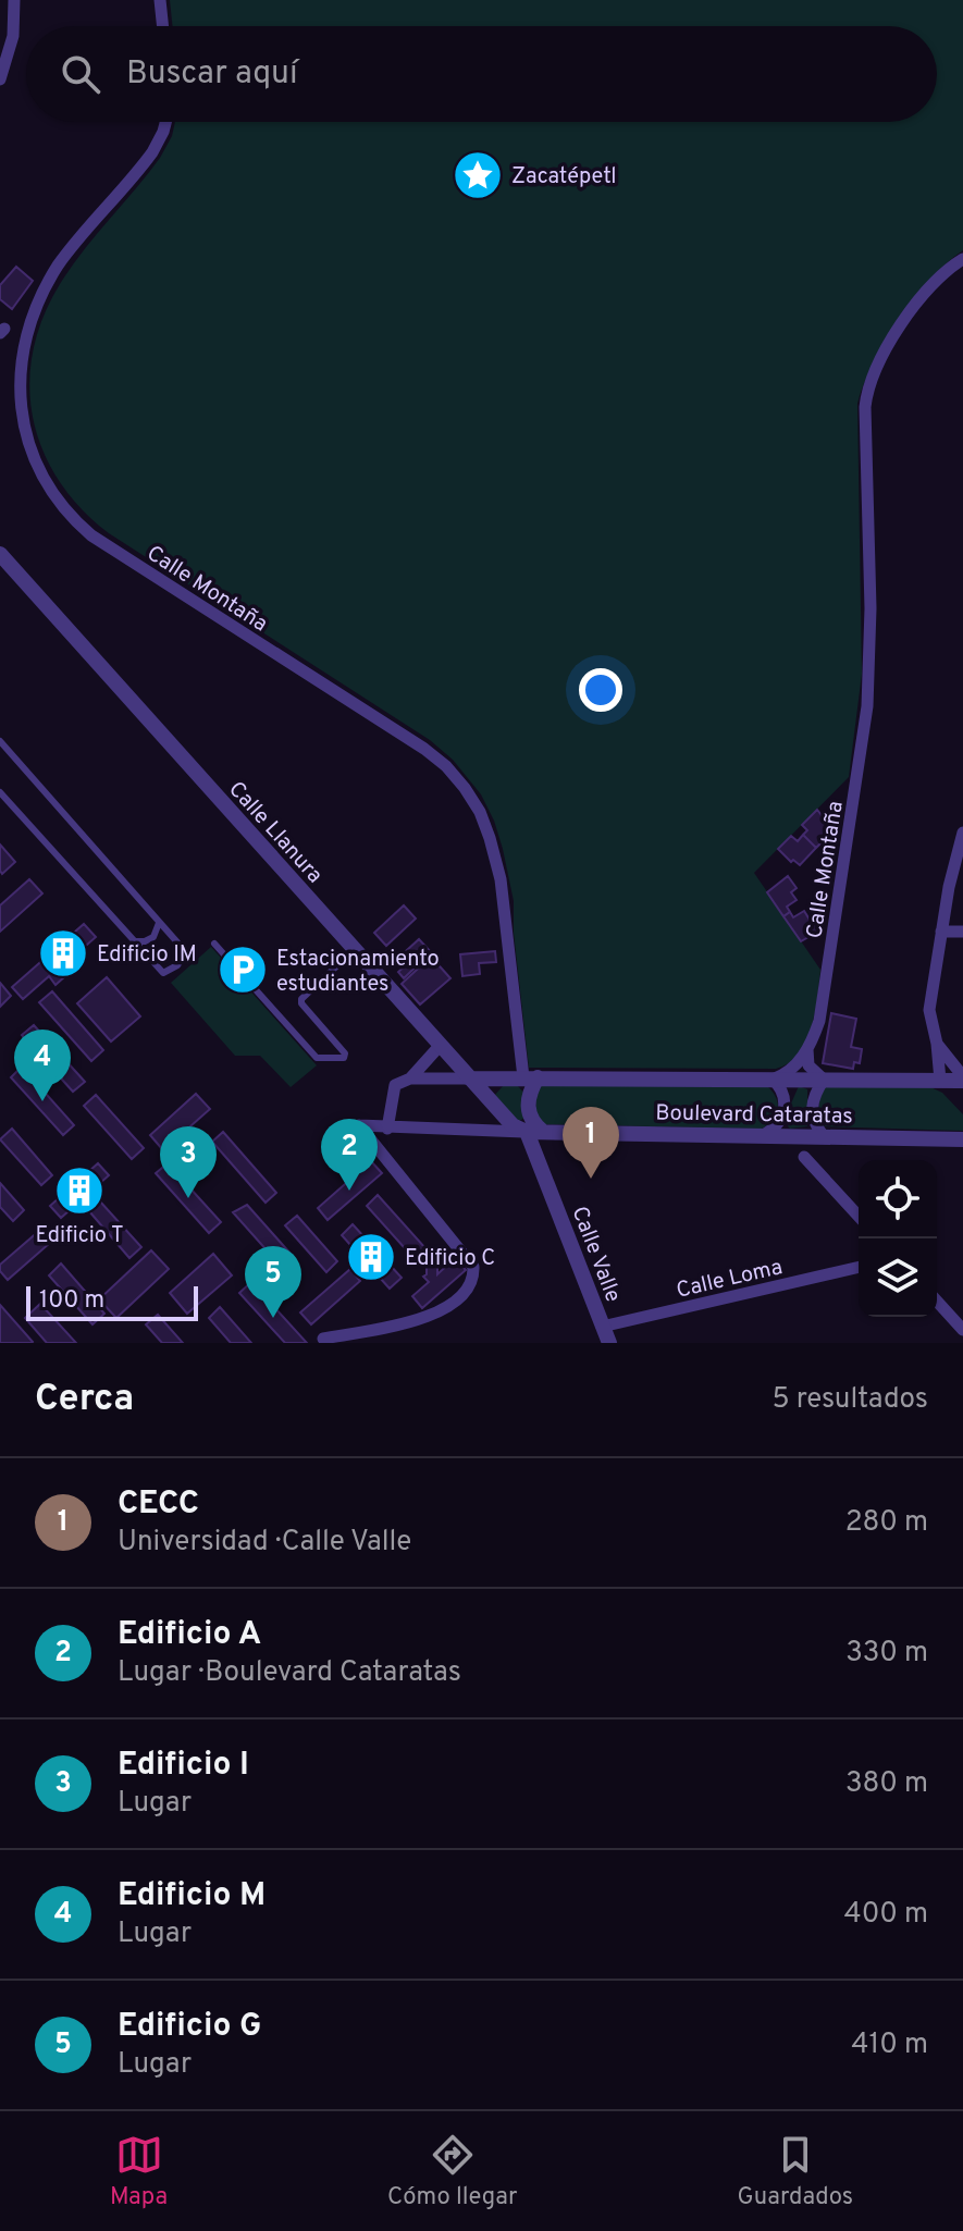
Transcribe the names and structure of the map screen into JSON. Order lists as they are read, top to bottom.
{
  "streets": {
    "street": [
      "Calle Montaña",
      "Calle Llanura",
      "Boulevard Cataratas",
      "Calle Valle",
      "Calle Loma"
    ]
  },
  "crossings": [
    ["Calle Montaña", "Boulevard Cataratas"],
    ["Calle Montaña", "Calle Valle"],
    ["Calle Llanura", "Boulevard Cataratas"],
    ["Calle Llanura", "Calle Valle"],
    ["Boulevard Cataratas", "Calle Valle"],
    ["Calle Valle", "Calle Loma"]
  ],
  "places": {
    "place": ["Zacatépetl"],
    "building": ["Edificio IM", "Edificio T", "Edificio C"],
    "parking": ["Estacionamiento estudiantes"]
  },
  "scale_bar": "100 m",
  "page": {
    "search": "Buscar aquí",
    "pins": [
      "4",
      "1",
      "2",
      "3",
      "5"
    ],
    "scale": "100 m",
    "heading": ["Cerca", "5 resultados"],
    "list": [
      {
        "mark": "1",
        "name": "CECC",
        "note": "Universidad · Calle Valle",
        "value": "280 m"
      },
      {
        "mark": "2",
        "name": "Edificio A",
        "note": "Lugar · Boulevard Cataratas",
        "value": "330 m"
      },
      {
        "mark": "3",
        "name": "Edificio I",
        "note": "Lugar",
        "value": "380 m"
      },
      {
        "mark": "4",
        "name": "Edificio M",
        "note": "Lugar",
        "value": "400 m"
      },
      {
        "mark": "5",
        "name": "Edificio G",
        "note": "Lugar",
        "value": "410 m"
      }
    ],
    "nav": ["Mapa", "Cómo llegar", "Guardados"]
  }
}
